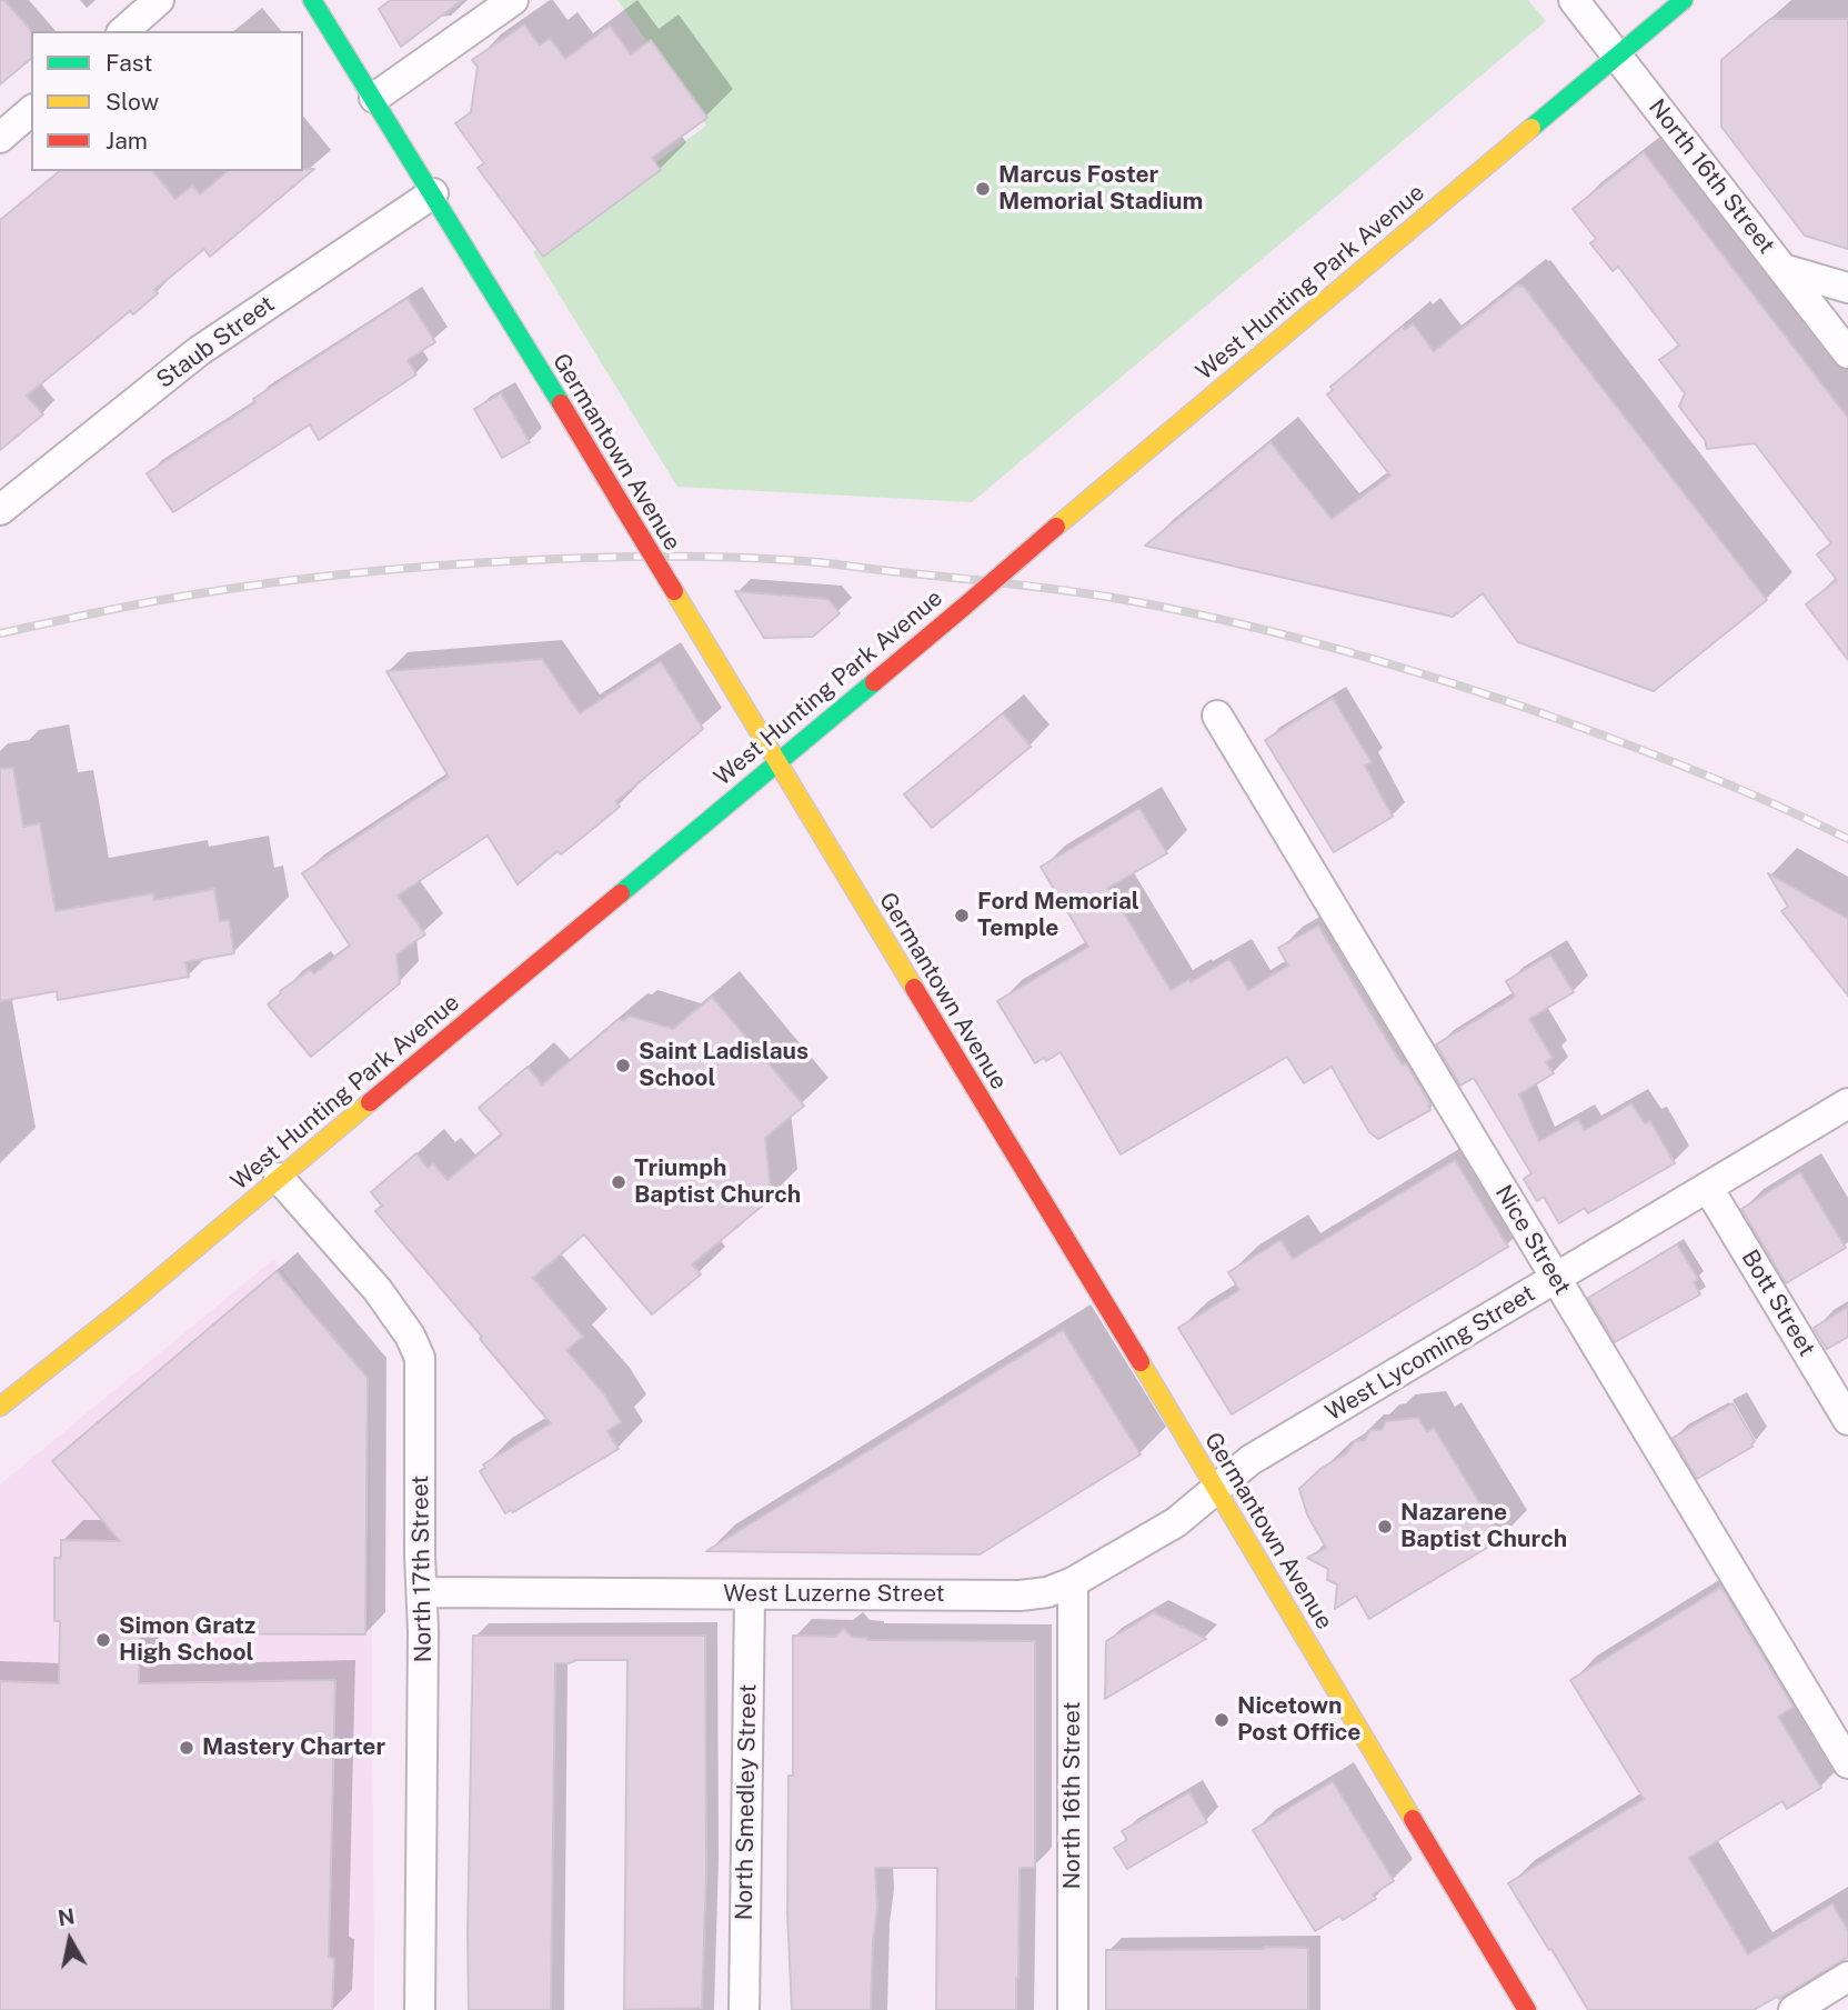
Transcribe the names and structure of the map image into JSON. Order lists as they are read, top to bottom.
{
  "streets": {
    "main road": ["West Hunting Park Avenue", "Germantown Avenue"],
    "street": [
      "North 16th Street",
      "Staub Street",
      "Nice Street",
      "Bott Street",
      "West Lycoming Street",
      "North 17th Street",
      "West Luzerne Street",
      "North Smedley Street"
    ]
  },
  "crossings": [
    ["North 16th Street", "West Hunting Park Avenue"],
    ["North 16th Street", "West Luzerne Street"],
    ["West Hunting Park Avenue", "Germantown Avenue"],
    ["West Hunting Park Avenue", "North 17th Street"],
    ["Staub Street", "Germantown Avenue"],
    ["Germantown Avenue", "West Lycoming Street"],
    ["Germantown Avenue", "West Luzerne Street"],
    ["Nice Street", "West Lycoming Street"],
    ["Bott Street", "West Lycoming Street"],
    ["West Lycoming Street", "West Luzerne Street"],
    ["North 17th Street", "West Luzerne Street"],
    ["West Luzerne Street", "North Smedley Street"]
  ],
  "places": [
    "Marcus Foster Memorial Stadium",
    "Ford Memorial Temple",
    "Saint Ladislaus School",
    "Triumph Baptist Church",
    "Nazarene Baptist Church",
    "Simon Gratz High School",
    "Nicetown Post Office",
    "Mastery Charter"
  ],
  "legend": ["Fast", "Slow", "Jam"],
  "north": "top"
}
